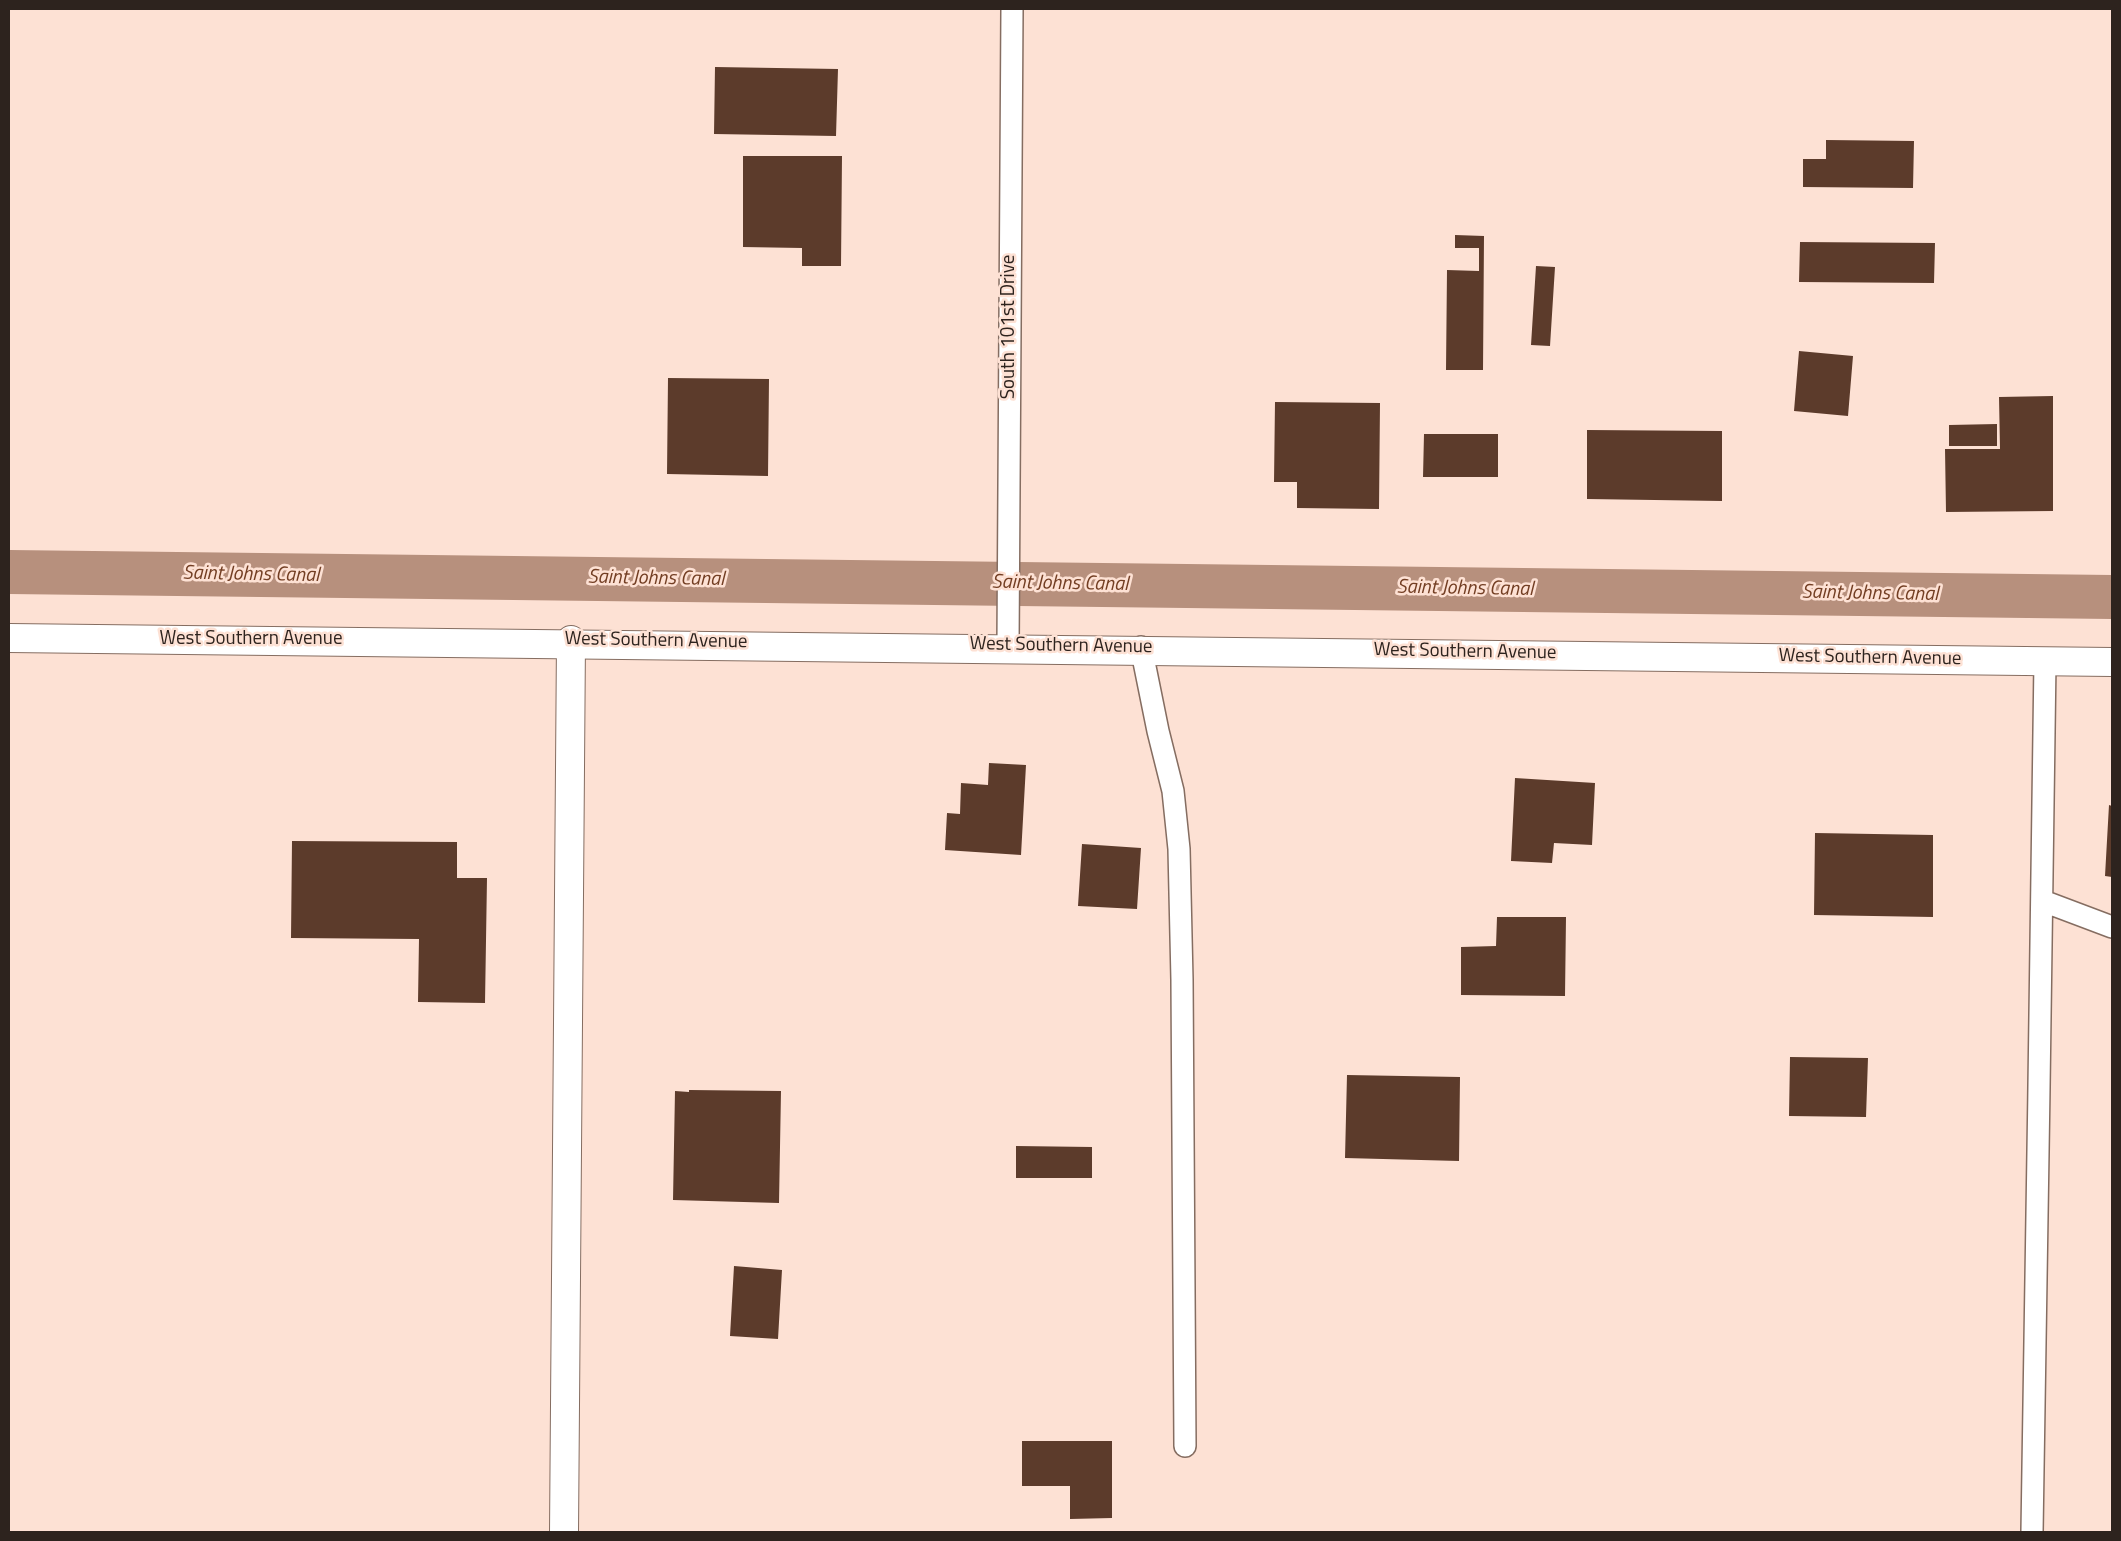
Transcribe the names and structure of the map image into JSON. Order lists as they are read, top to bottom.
{
  "streets": {
    "main road": ["West Southern Avenue"],
    "lane": ["South 101st Drive"]
  },
  "crossings": [
    ["South 101st Drive", "West Southern Avenue"]
  ],
  "water": ["Saint Johns Canal"]
}
